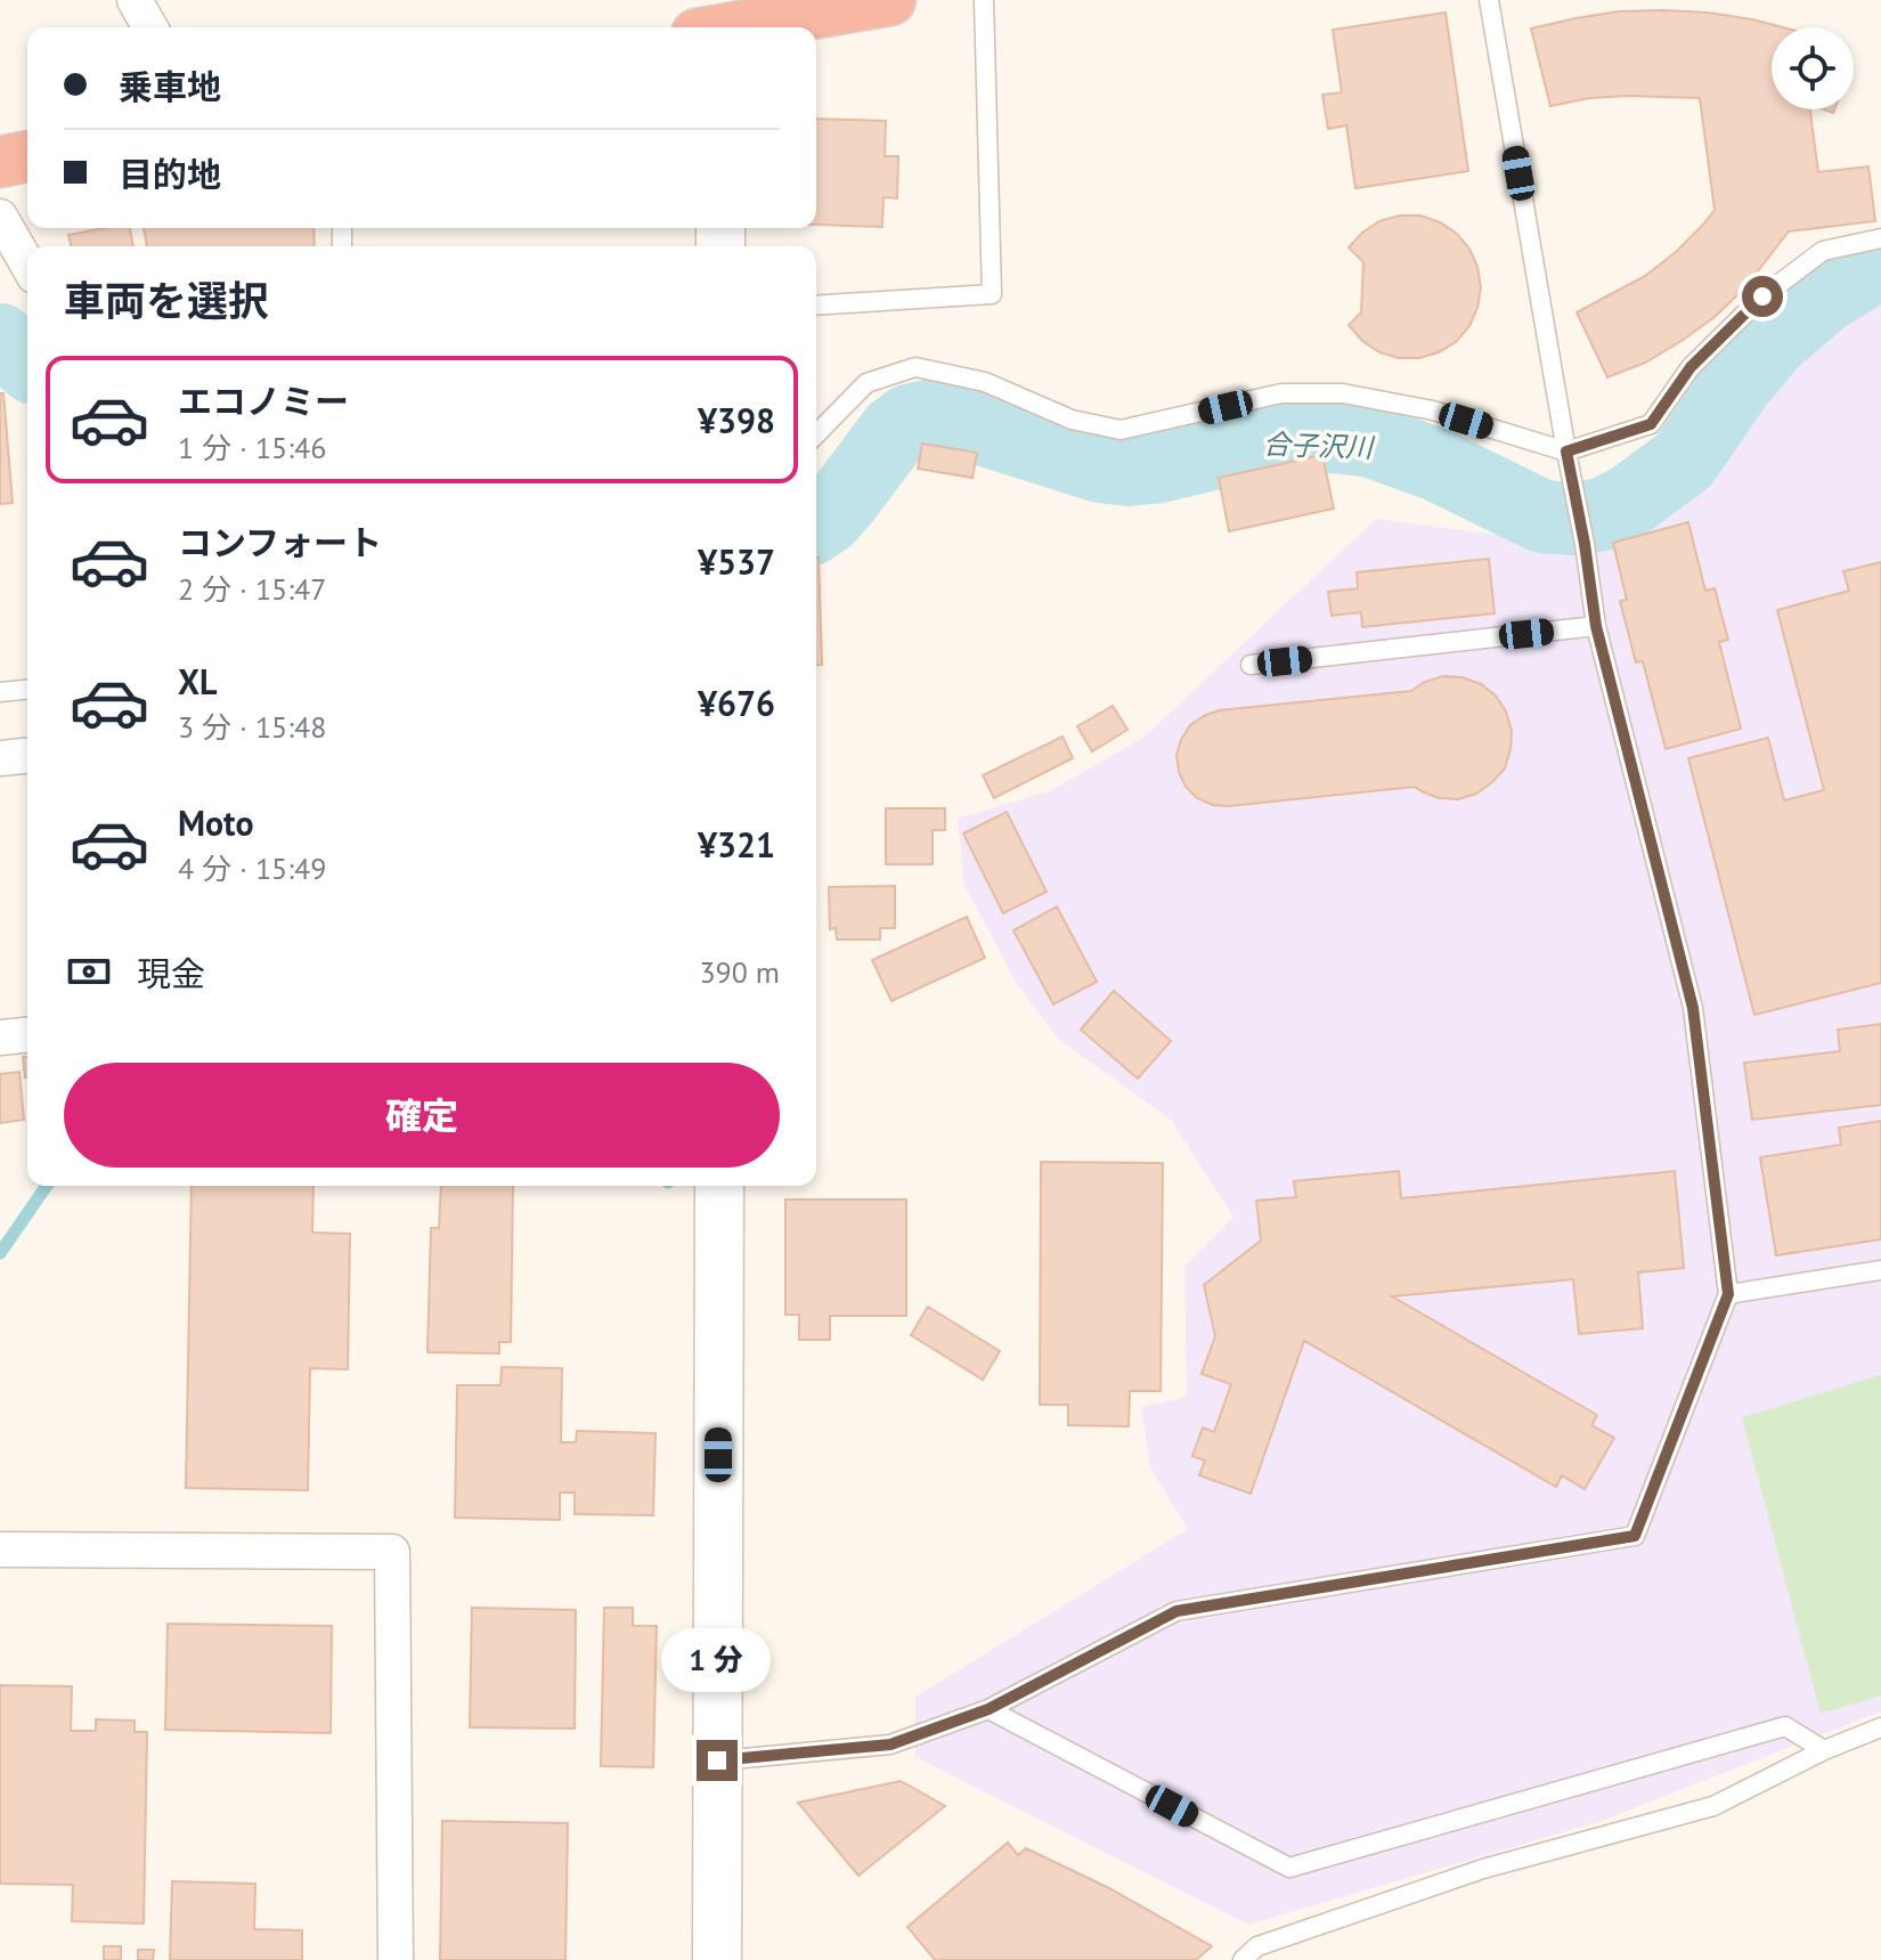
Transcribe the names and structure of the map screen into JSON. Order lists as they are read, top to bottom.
{
  "water": ["合子沢川"],
  "page": {
    "banner": ["乗車地", "目的地"],
    "heading": "車両を選択",
    "list": [
      {
        "name": "エコノミー",
        "note": "1 分 · 15:46",
        "value": "¥398"
      },
      {
        "name": "コンフォート",
        "note": "2 分 · 15:47",
        "value": "¥537"
      },
      {
        "name": "XL",
        "note": "3 分 · 15:48",
        "value": "¥676"
      },
      {
        "name": "Moto",
        "note": "4 分 · 15:49",
        "value": "¥321"
      }
    ],
    "pay": ["現金", "390 m"],
    "buttons": "確定",
    "bubble": "1 分"
  }
}
